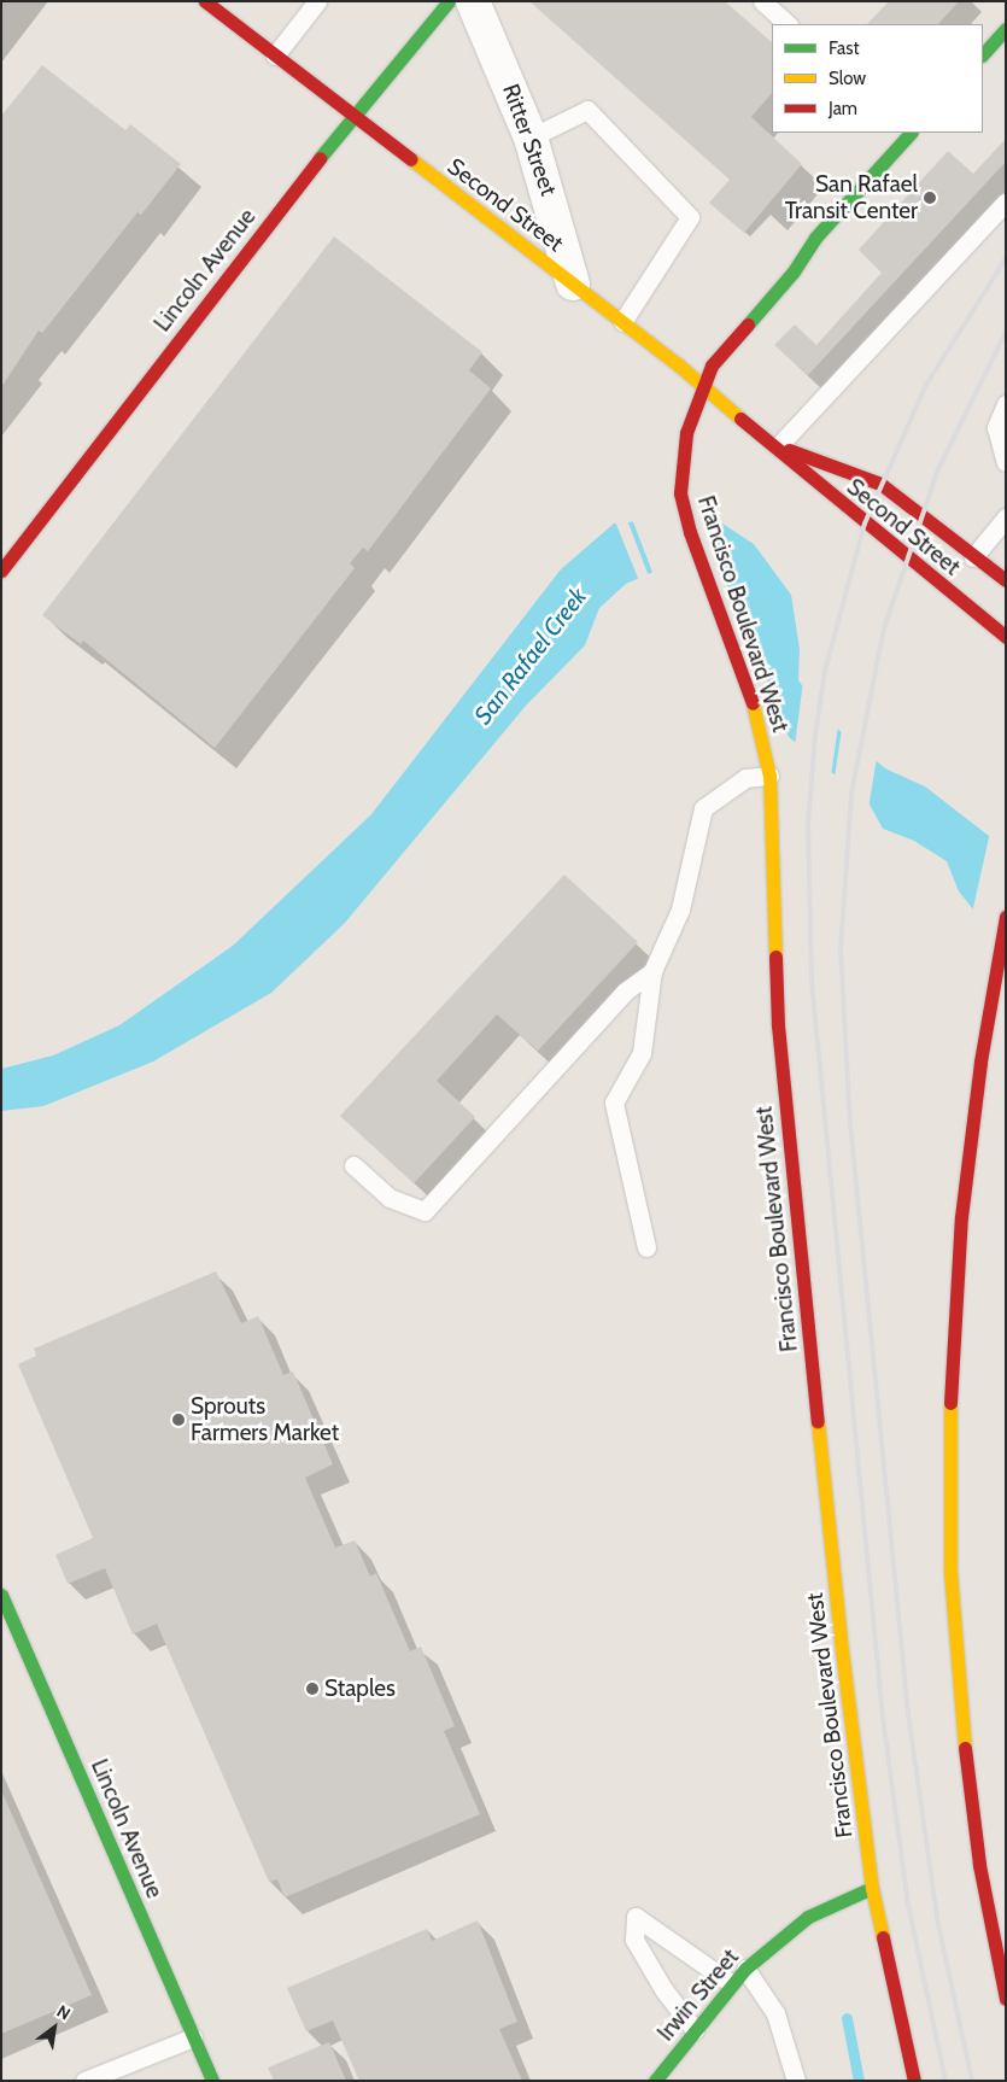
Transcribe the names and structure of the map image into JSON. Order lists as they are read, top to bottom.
{
  "streets": {
    "main road": [
      "Second Street",
      "Lincoln Avenue",
      "Francisco Boulevard West",
      "Irwin Street"
    ],
    "street": ["Ritter Street"]
  },
  "crossings": [
    ["Ritter Street", "Second Street"],
    ["Second Street", "Lincoln Avenue"],
    ["Second Street", "Francisco Boulevard West"],
    ["Francisco Boulevard West", "Irwin Street"]
  ],
  "water": ["San Rafael Creek"],
  "places": ["San Rafael Transit Center", "Sprouts Farmers Market", "Staples"],
  "legend": ["Fast", "Slow", "Jam"],
  "north": "top right"
}
